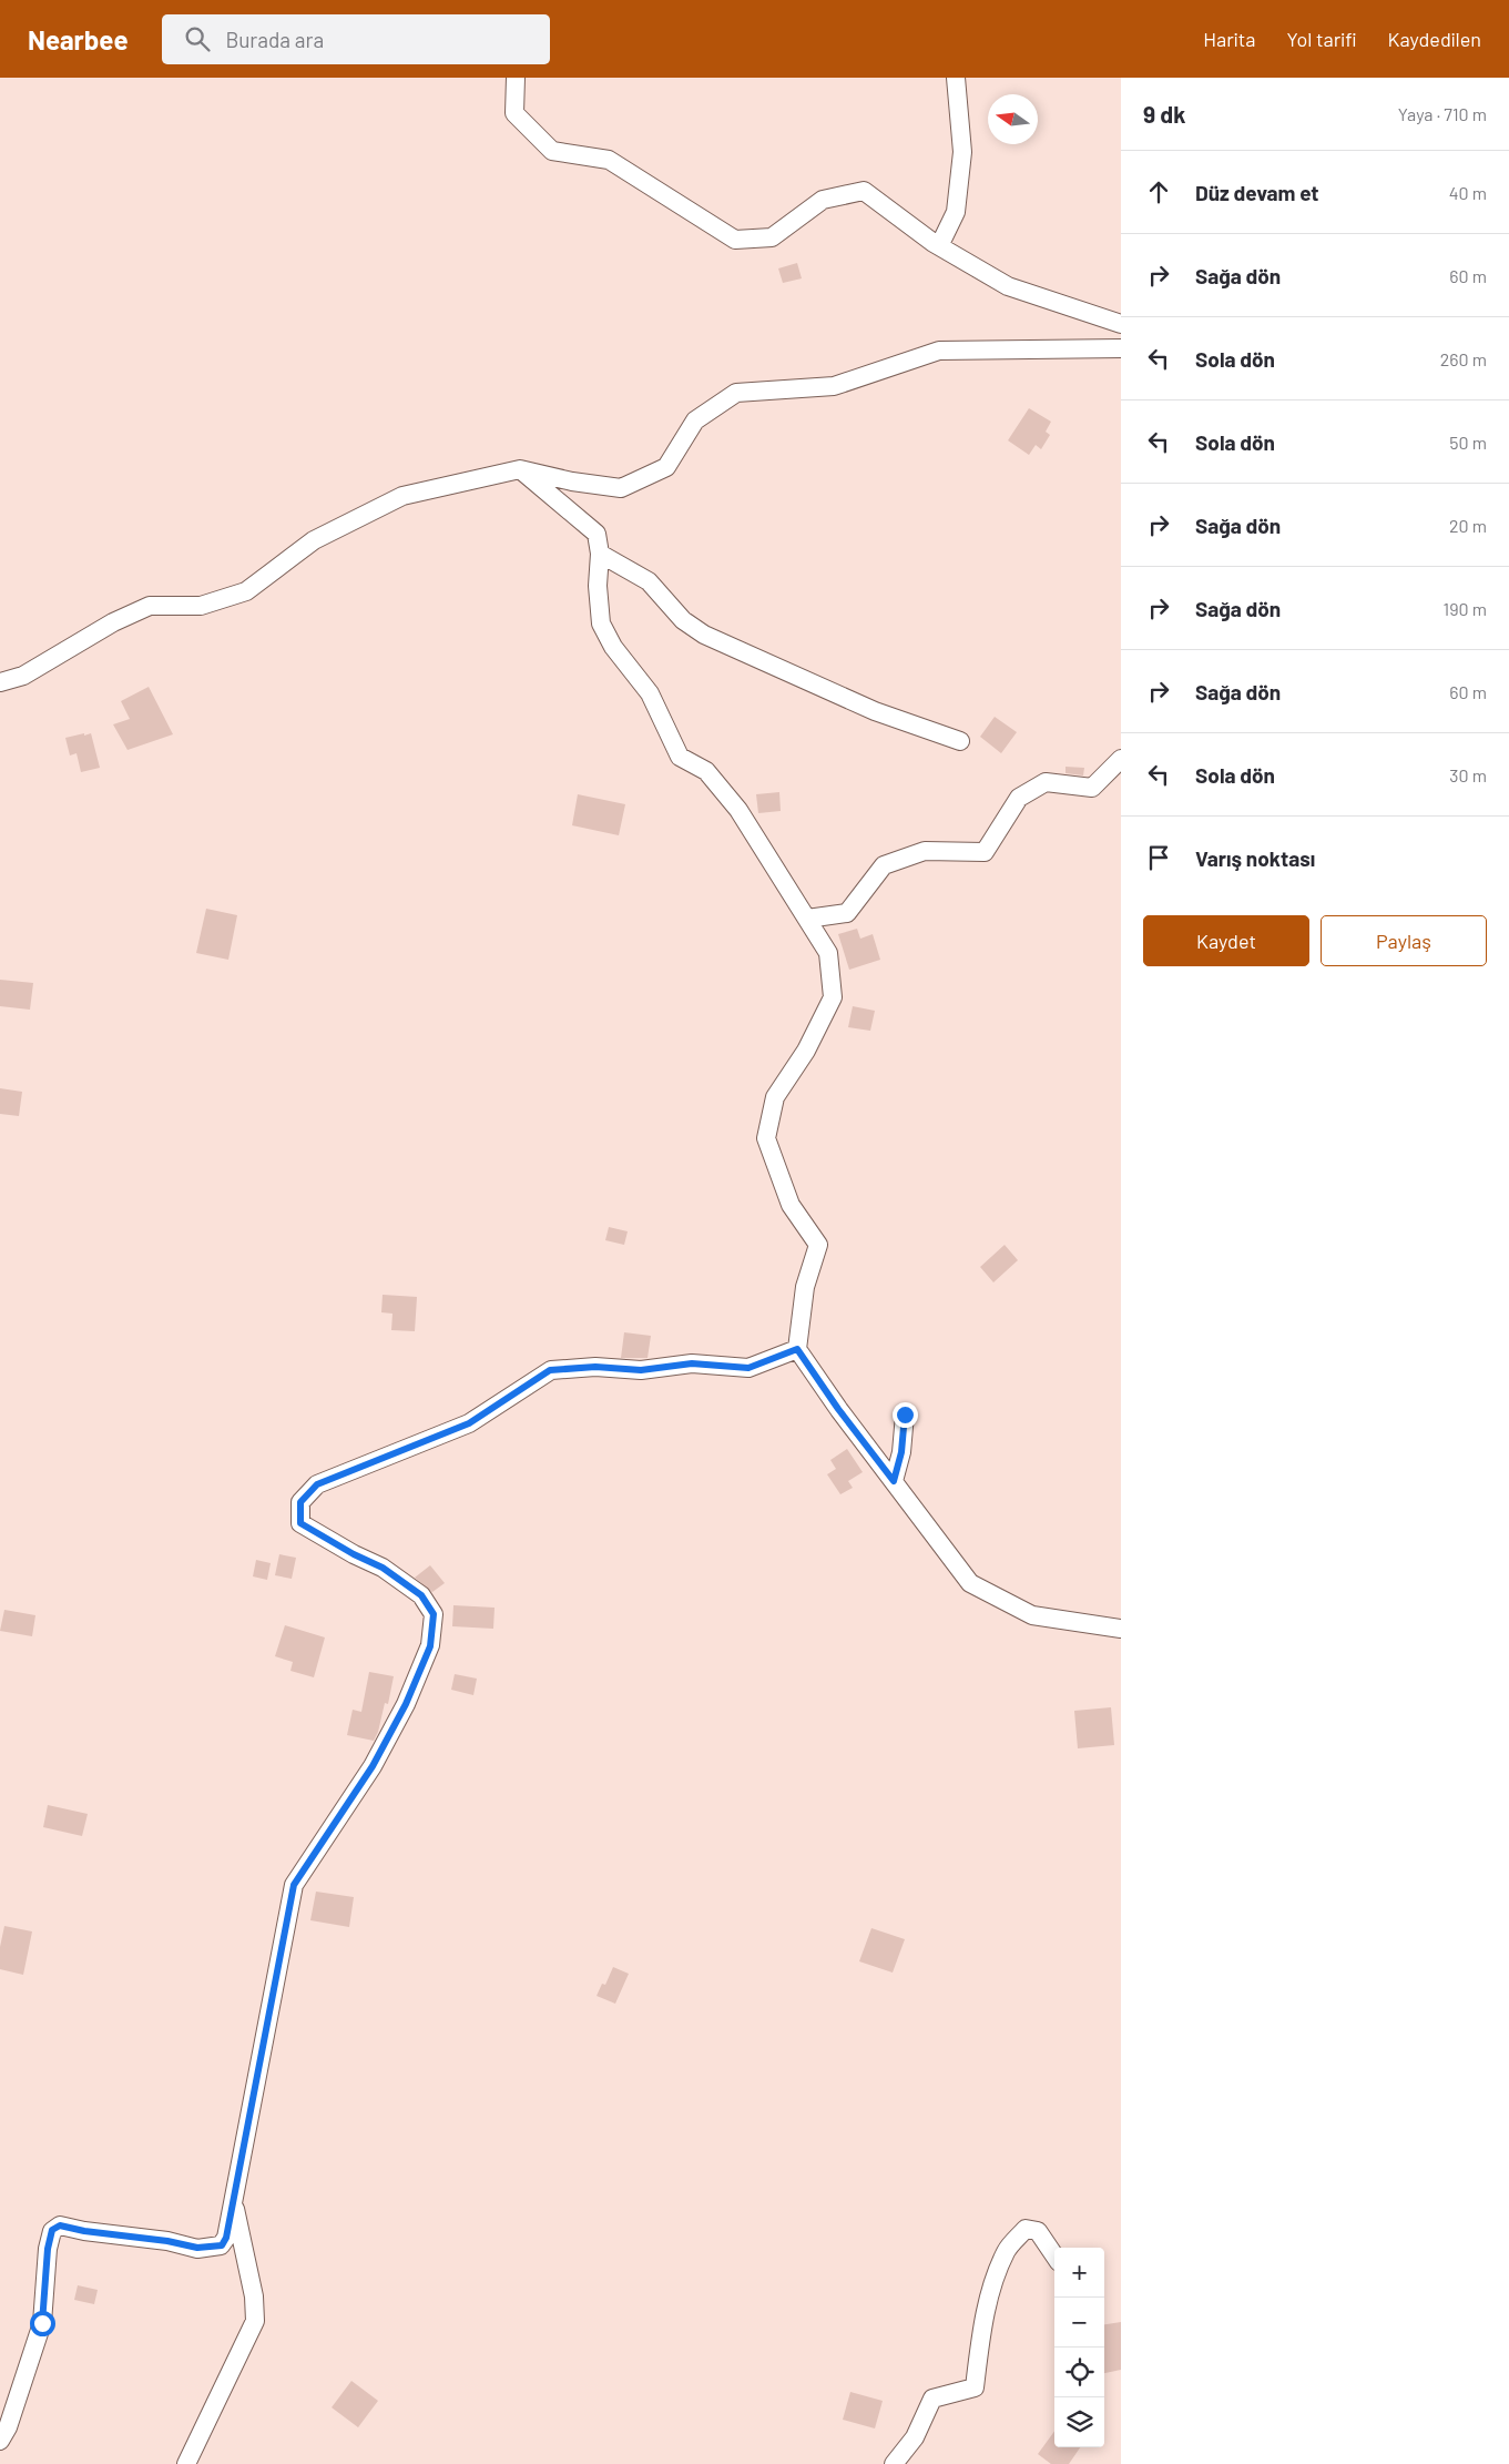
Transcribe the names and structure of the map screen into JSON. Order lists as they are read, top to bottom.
{
  "north": "left",
  "page": {
    "header": "Nearbee",
    "search": "Burada ara",
    "nav": ["Harita", "Yol tarifi", "Kaydedilen"],
    "heading": ["9 dk", "Yaya · 710 m"],
    "list": [
      ["Düz devam et", "40 m"],
      ["Sağa dön", "60 m"],
      ["Sola dön", "260 m"],
      ["Sola dön", "50 m"],
      ["Sağa dön", "20 m"],
      ["Sağa dön", "190 m"],
      ["Sağa dön", "60 m"],
      ["Sola dön", "30 m"],
      "Varış noktası"
    ],
    "buttons": ["Kaydet", "Paylaş"],
    "map_buttons": ["+", "−"]
  }
}
